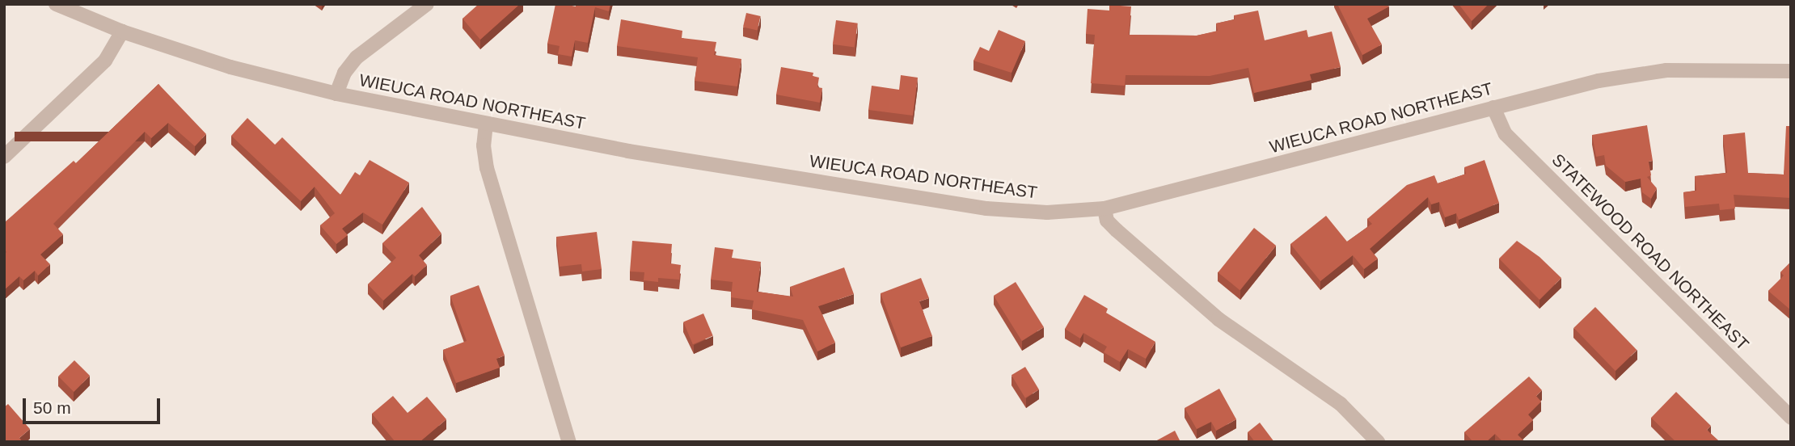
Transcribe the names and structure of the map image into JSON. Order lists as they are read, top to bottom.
{
  "streets": {
    "street": ["WIEUCA ROAD NORTHEAST", "STATEWOOD ROAD NORTHEAST"]
  },
  "crossings": [
    ["WIEUCA ROAD NORTHEAST", "STATEWOOD ROAD NORTHEAST"]
  ],
  "scale_bar": "50 m"
}
